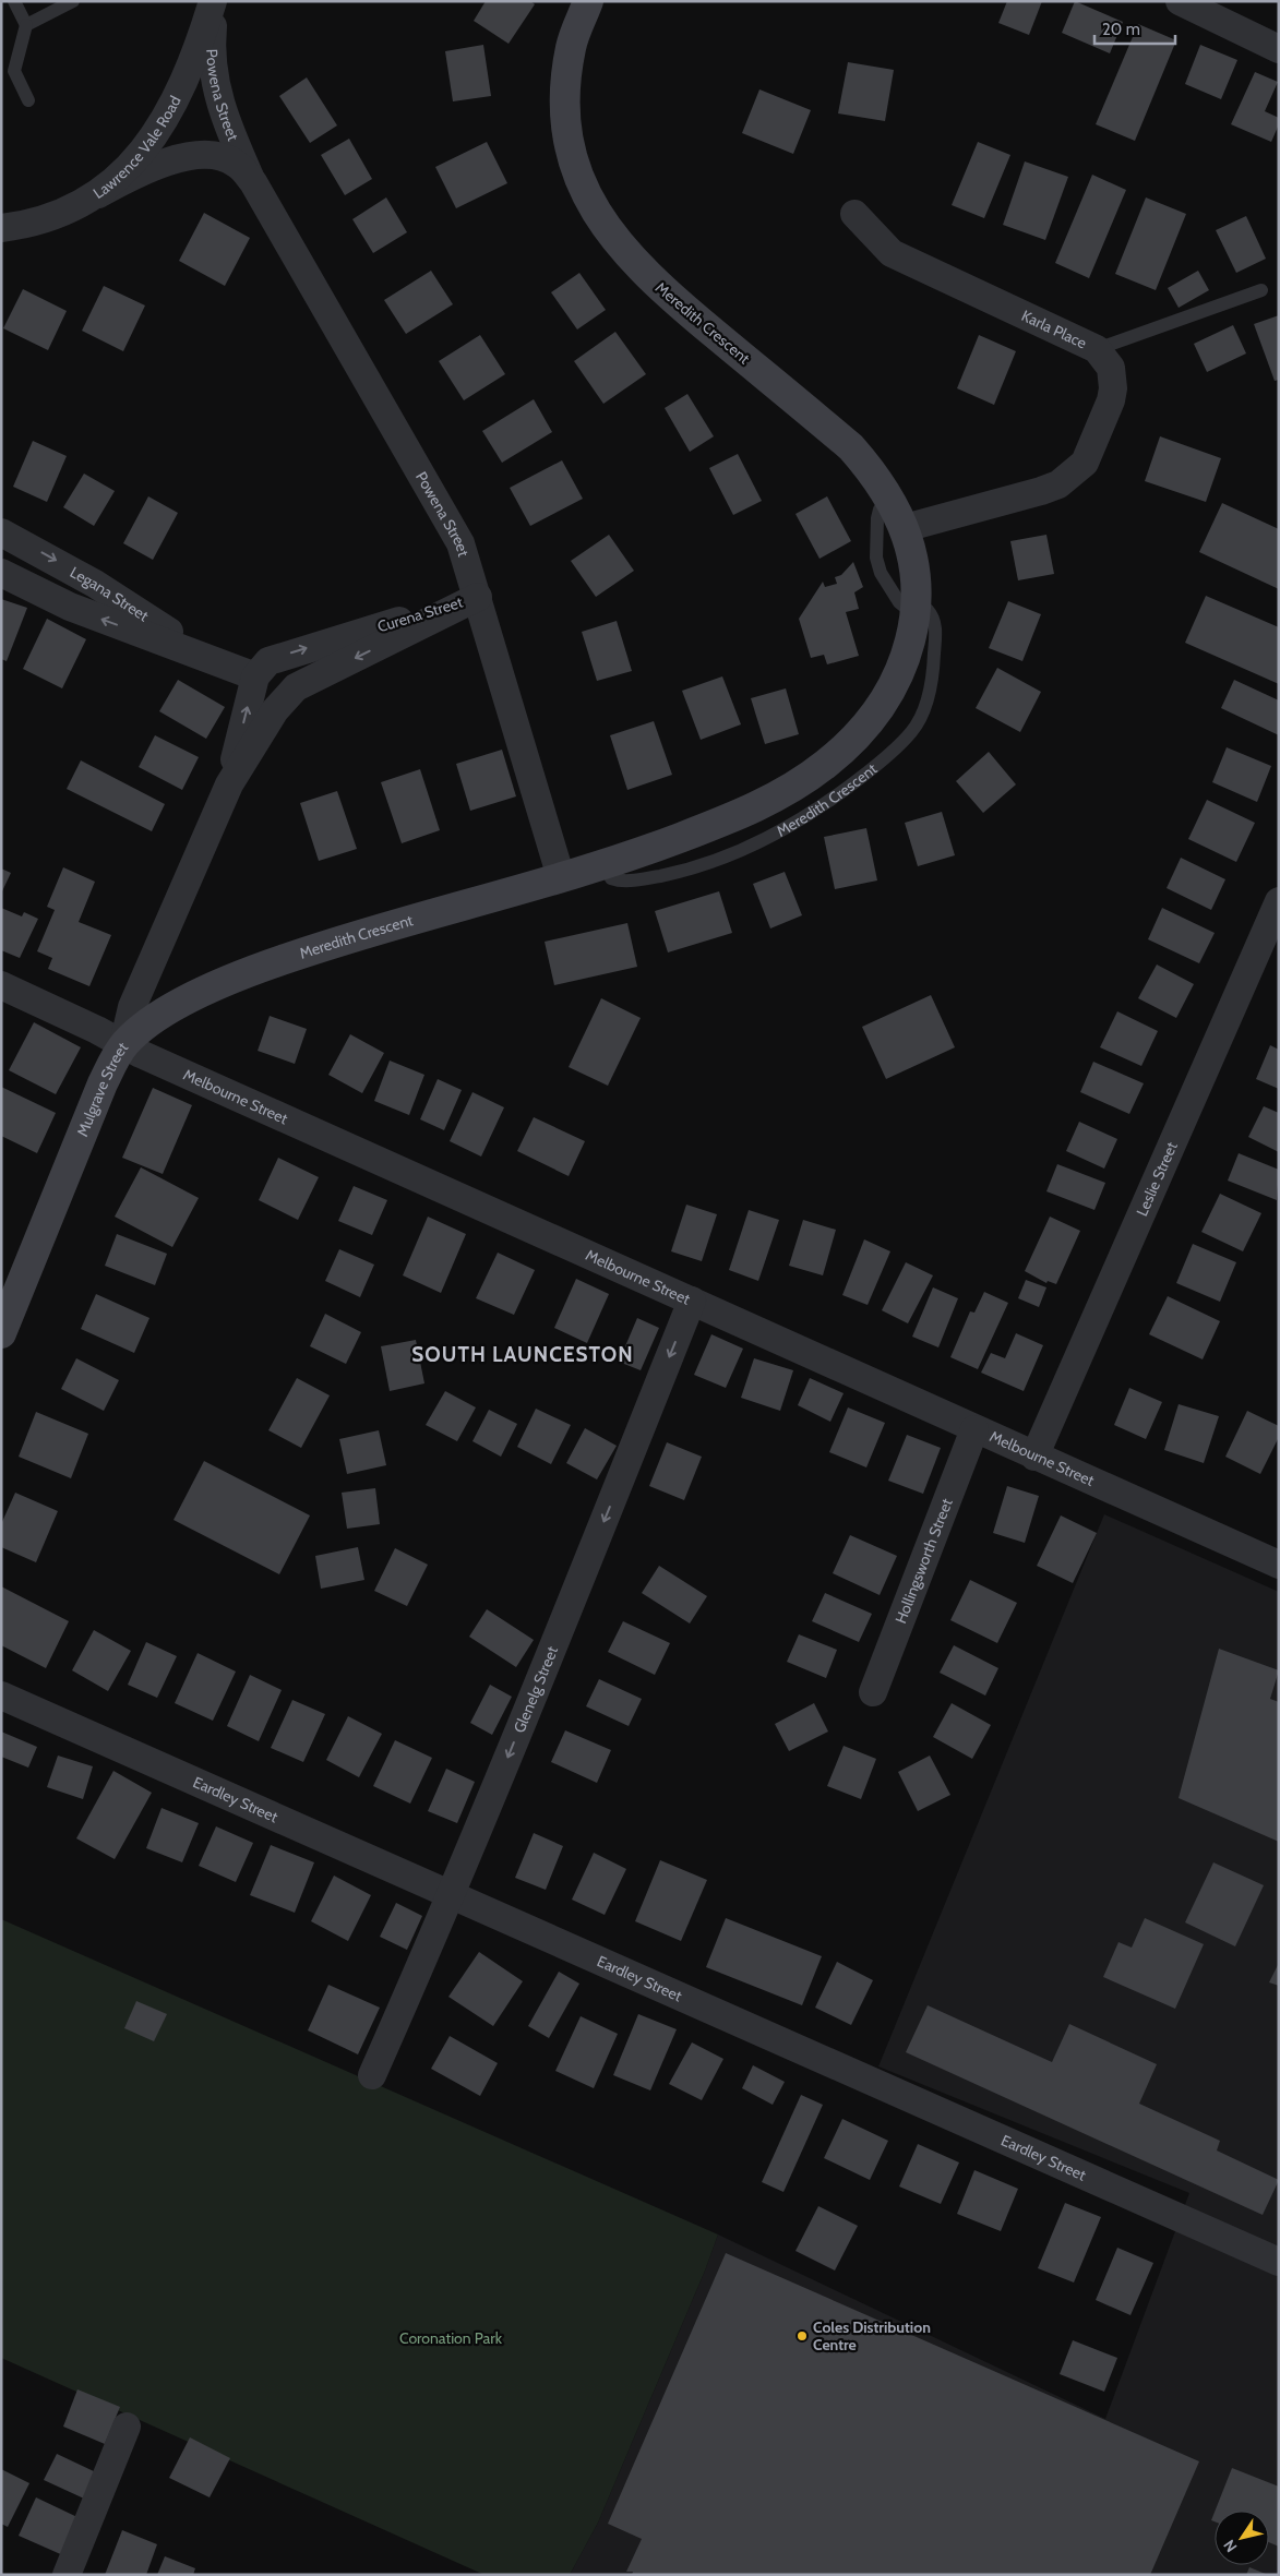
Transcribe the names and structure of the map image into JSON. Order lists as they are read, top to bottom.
{
  "streets": {
    "street": [
      "Powena Street",
      "Lawrence Vale Road",
      "Meredith Crescent",
      "Karla Place",
      "Legana Street",
      "Curena Street",
      "Mulgrave Street",
      "Melbourne Street",
      "Leslie Street",
      "Hollingsworth Street",
      "Glenelg Street",
      "Eardley Street"
    ]
  },
  "crossings": [
    ["Powena Street", "Lawrence Vale Road"],
    ["Powena Street", "Meredith Crescent"],
    ["Powena Street", "Curena Street"],
    ["Meredith Crescent", "Karla Place"],
    ["Meredith Crescent", "Mulgrave Street"],
    ["Meredith Crescent", "Melbourne Street"],
    ["Legana Street", "Curena Street"],
    ["Legana Street", "Mulgrave Street"],
    ["Curena Street", "Mulgrave Street"],
    ["Mulgrave Street", "Melbourne Street"],
    ["Melbourne Street", "Leslie Street"],
    ["Melbourne Street", "Hollingsworth Street"],
    ["Melbourne Street", "Glenelg Street"],
    ["Glenelg Street", "Eardley Street"]
  ],
  "one_way": ["Glenelg Street"],
  "districts": ["SOUTH LAUNCESTON"],
  "parks": ["Coronation Park"],
  "places": ["Coles Distribution Centre"],
  "scale_bar": "20 m",
  "north": "bottom left"
}
